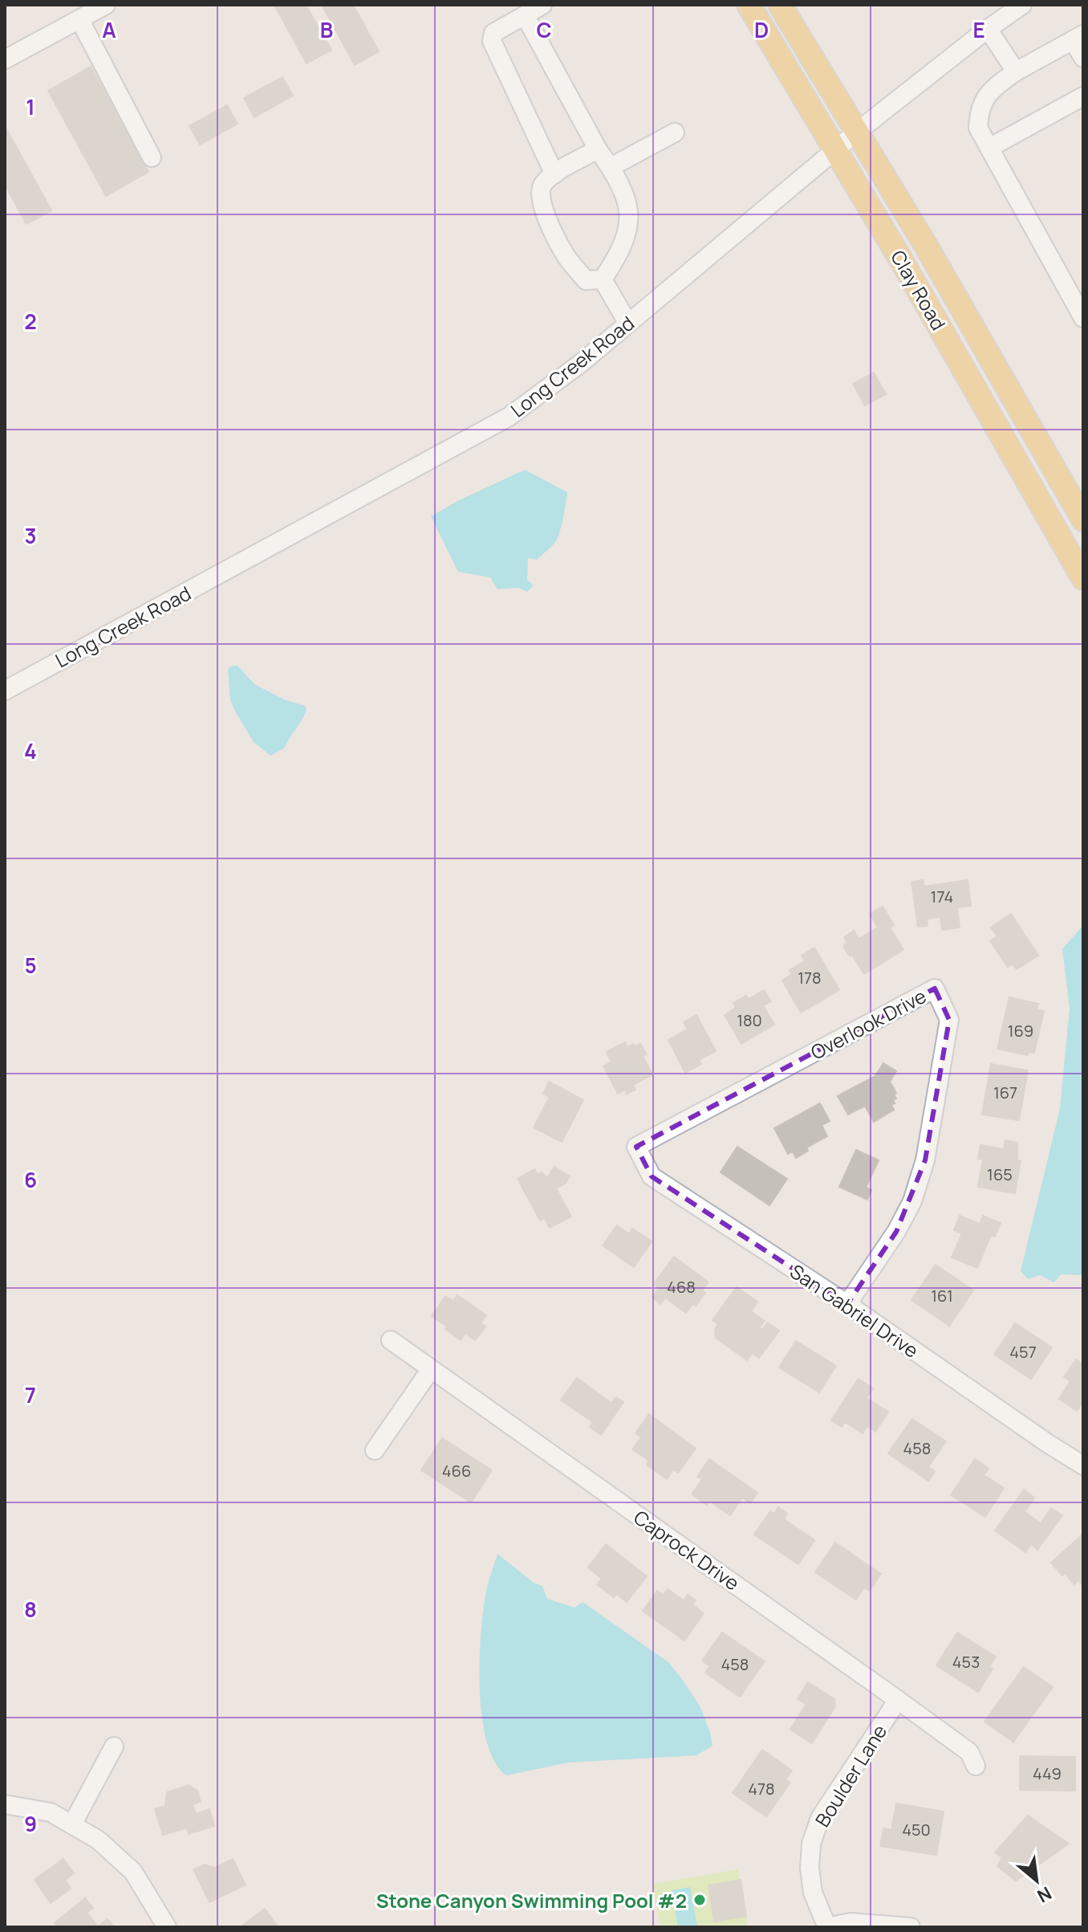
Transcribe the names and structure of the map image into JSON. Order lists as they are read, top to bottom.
{
  "streets": {
    "main road": ["Clay Road"],
    "street": [
      "Long Creek Road",
      "Overlook Drive",
      "San Gabriel Drive",
      "Caprock Drive",
      "Boulder Lane"
    ]
  },
  "crossings": [
    ["Clay Road", "Long Creek Road"],
    ["Overlook Drive", "San Gabriel Drive"],
    ["Caprock Drive", "Boulder Lane"]
  ],
  "places": ["Stone Canyon Swimming Pool #2"],
  "house_numbers": [
    "174",
    "178",
    "180",
    "169",
    "167",
    "165",
    "468",
    "161",
    "457",
    "458",
    "466",
    "453",
    "458",
    "449",
    "478",
    "450"
  ],
  "north": "bottom right",
  "grid": {
    "columns": [
      "A",
      "B",
      "C",
      "D",
      "E"
    ],
    "rows": [
      "1",
      "2",
      "3",
      "4",
      "5",
      "6",
      "7",
      "8",
      "9"
    ]
  }
}
